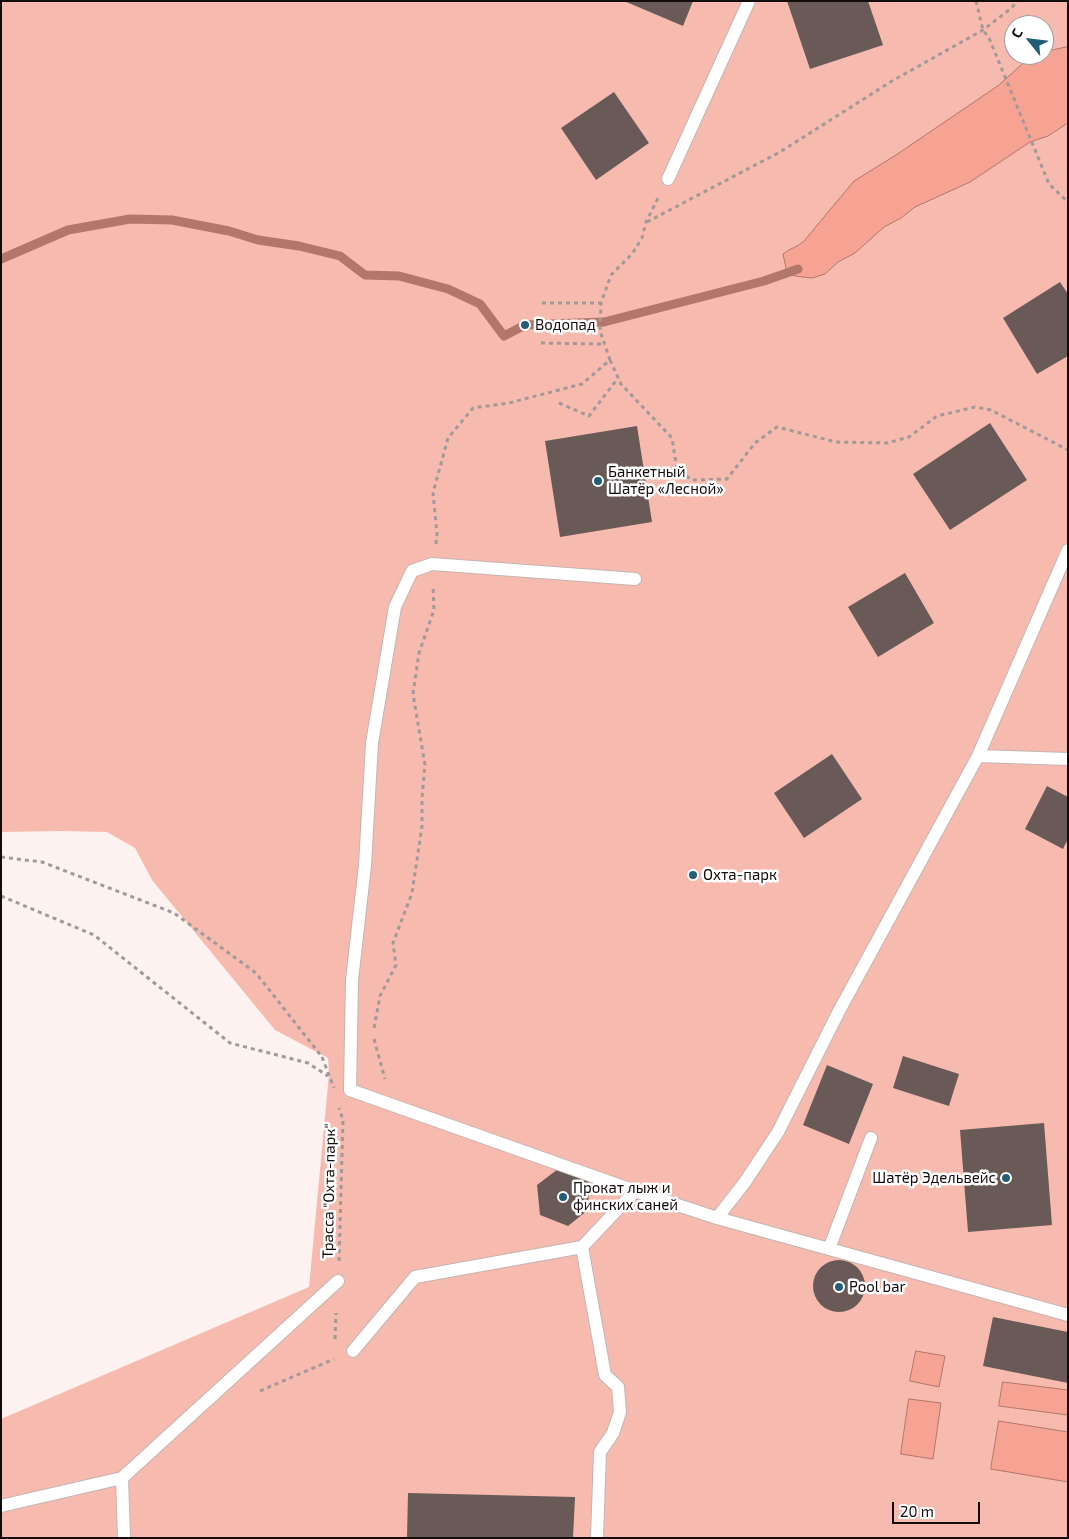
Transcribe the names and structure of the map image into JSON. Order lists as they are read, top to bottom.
{
  "streets": {
    "path": ["Трасса \"Охта-парк\""]
  },
  "places": [
    "Водопад",
    "Банкетный Шатёр «Лесной»",
    "Охта-парк",
    "Шатёр Эдельвейс",
    "Прокат лыж и финских саней",
    "Pool bar"
  ],
  "scale_bar": "20 m",
  "north": "top left"
}
